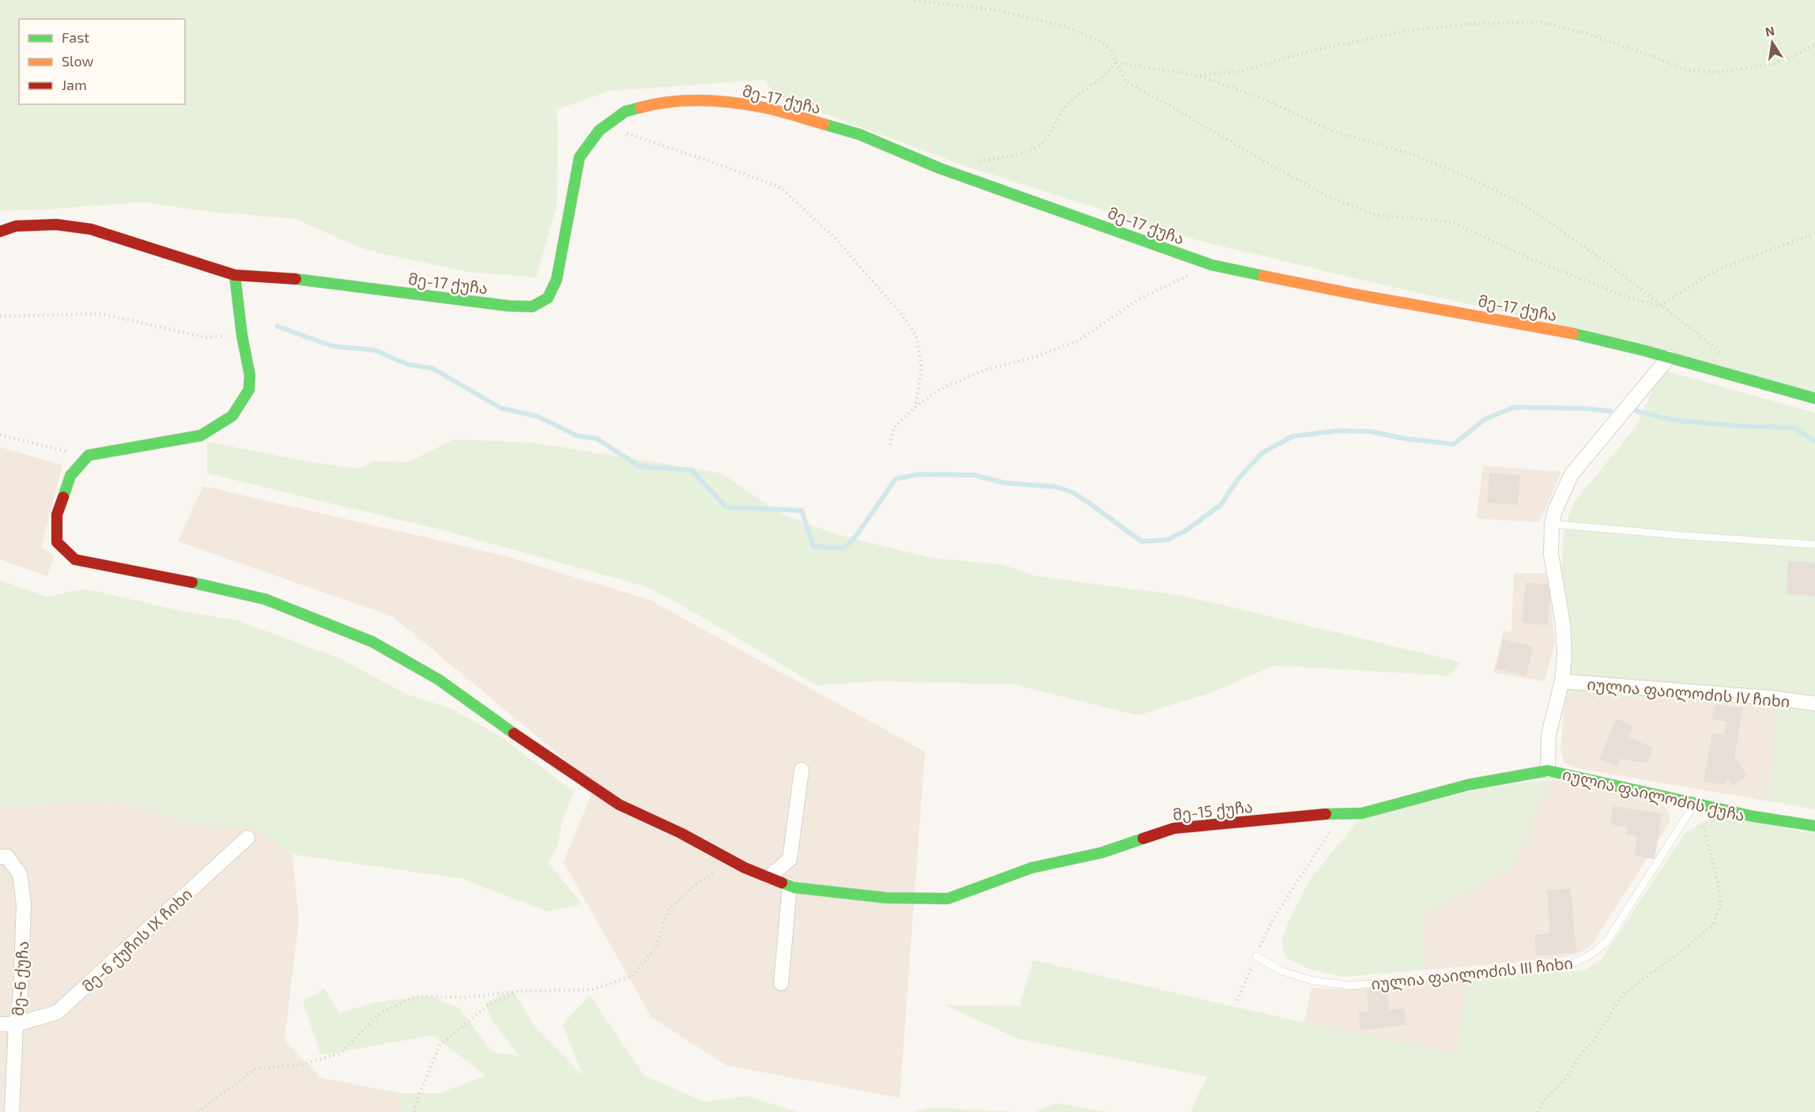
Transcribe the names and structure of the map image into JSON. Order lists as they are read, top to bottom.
{
  "streets": {
    "street": [
      "მე-17 ქუჩა",
      "იულია ფაილოძის IV ჩიხი",
      "იულია ფაილოძის ქუჩა",
      "მე-15 ქუჩა",
      "მე-6 ქუჩის IX ჩიხი",
      "მე-6 ქუჩა"
    ],
    "lane": ["იულია ფაილოძის III ჩიხი"]
  },
  "crossings": [
    ["მე-17 ქუჩა", "იულია ფაილოძის ქუჩა"],
    ["იულია ფაილოძის IV ჩიხი", "იულია ფაილოძის ქუჩა"],
    ["იულია ფაილოძის ქუჩა", "მე-15 ქუჩა"],
    ["იულია ფაილოძის ქუჩა", "იულია ფაილოძის III ჩიხი"],
    ["მე-6 ქუჩის IX ჩიხი", "მე-6 ქუჩა"]
  ],
  "legend": ["Fast", "Slow", "Jam"],
  "north": "top"
}
